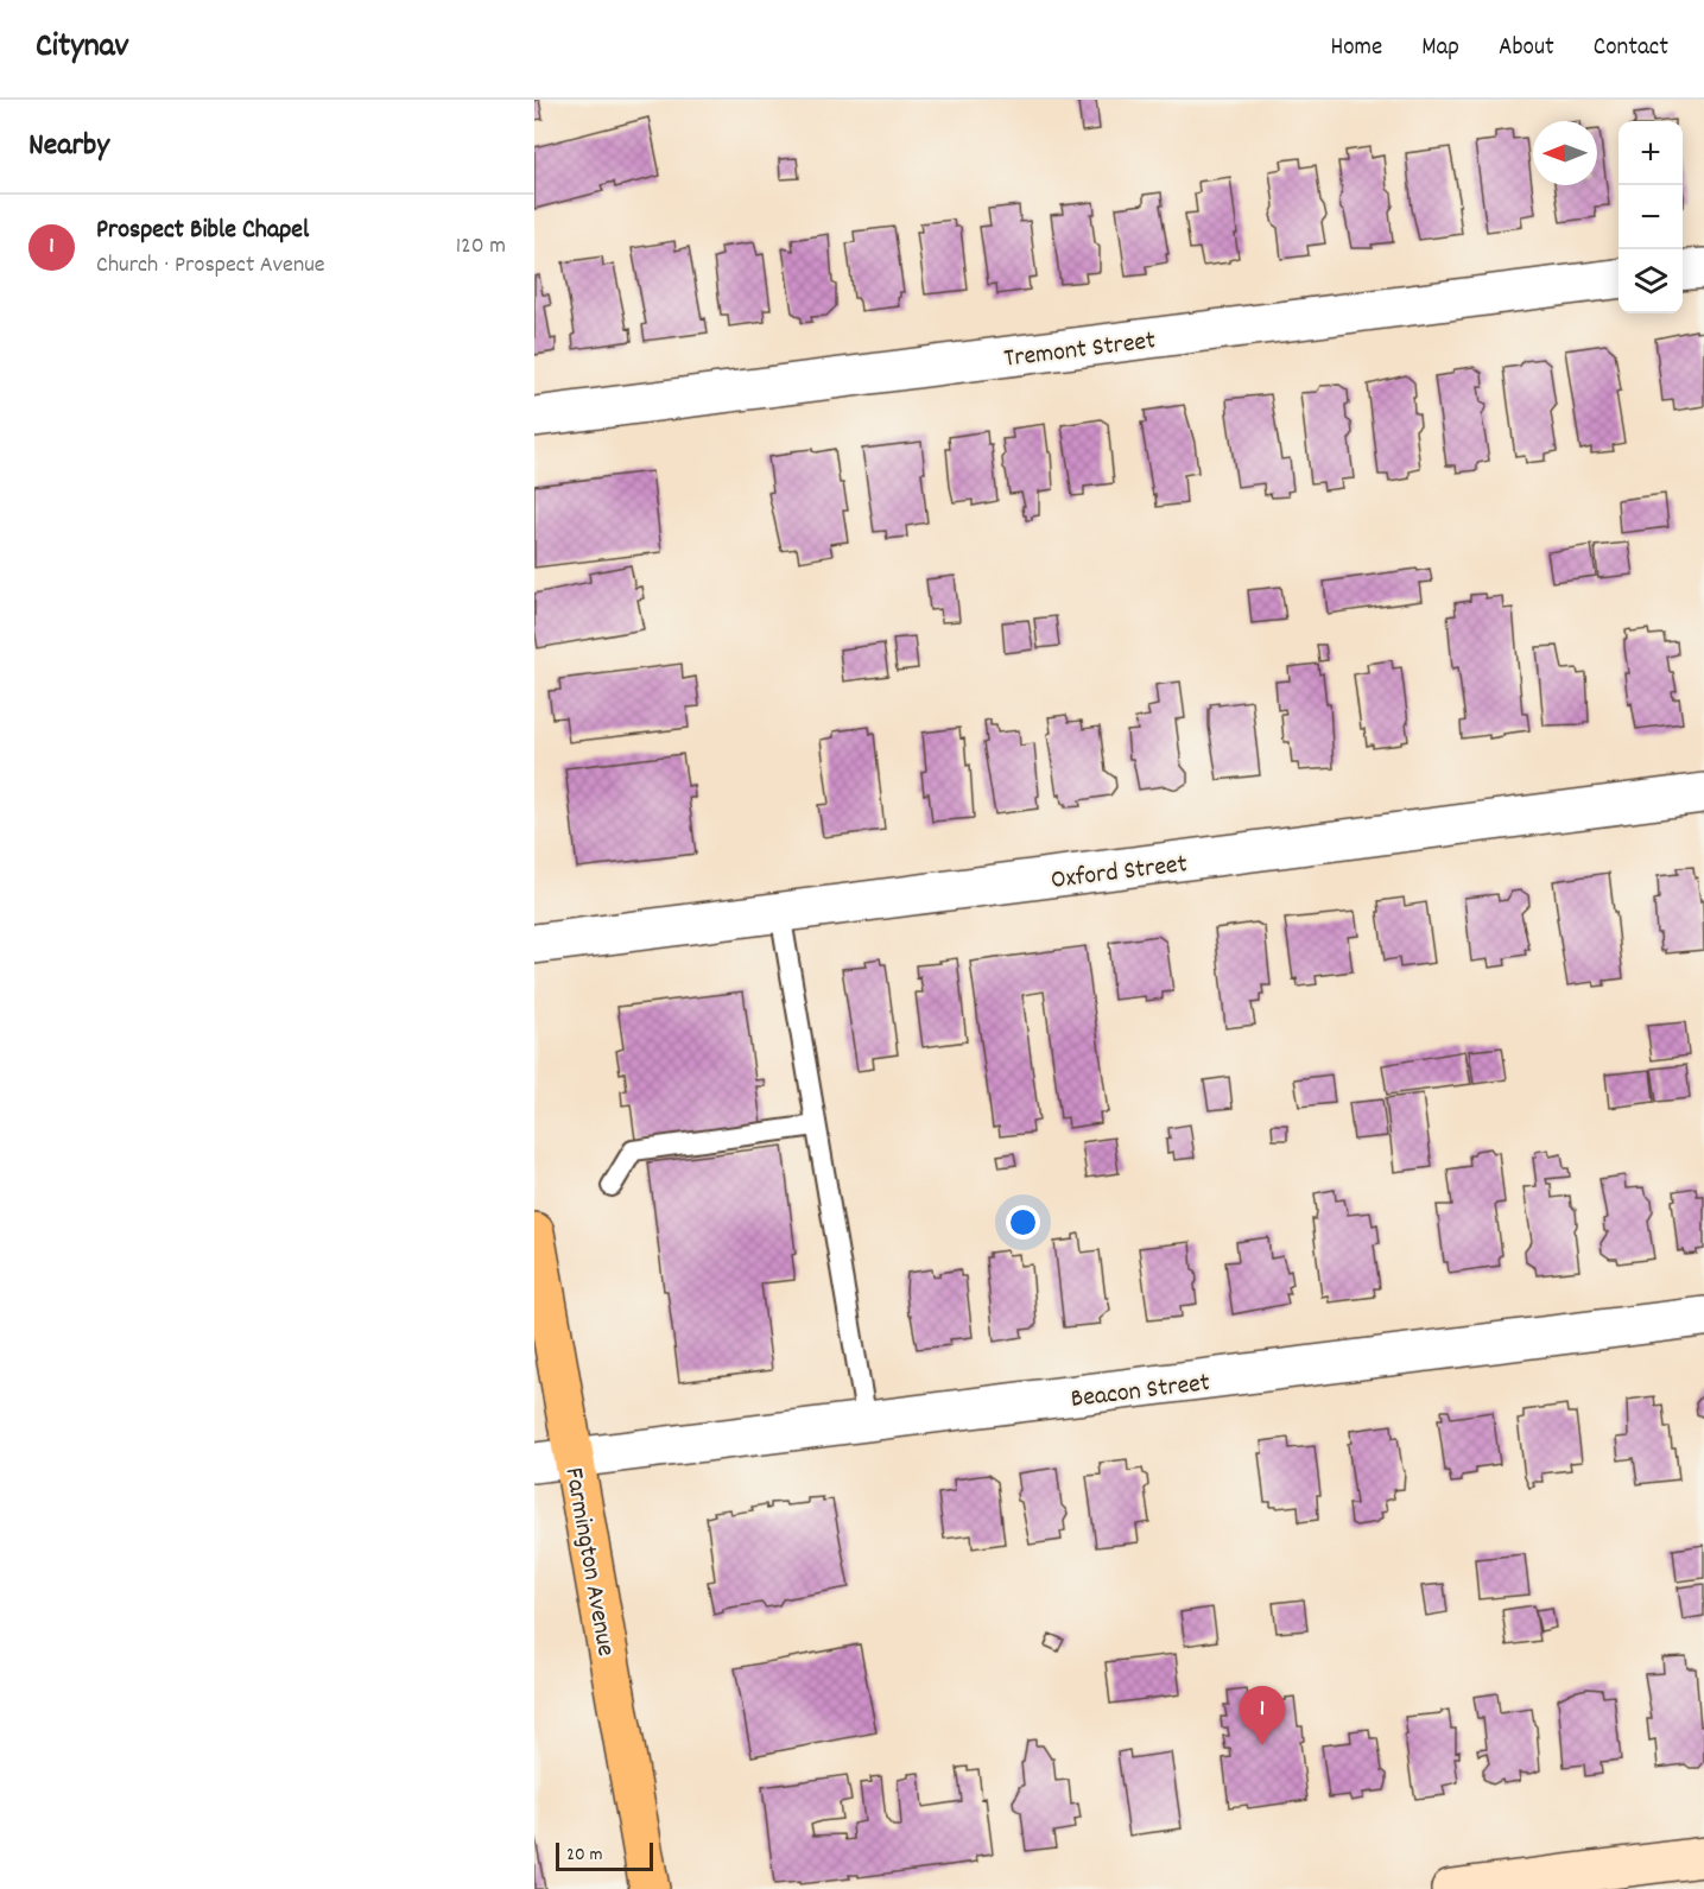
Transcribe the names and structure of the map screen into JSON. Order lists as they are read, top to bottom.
{
  "streets": {
    "main road": ["Farmington Avenue"],
    "street": ["Tremont Street", "Oxford Street", "Beacon Street"]
  },
  "crossings": [
    ["Beacon Street", "Farmington Avenue"]
  ],
  "scale_bar": "20 m",
  "north": "left",
  "page": {
    "header": "Citynav",
    "nav": [
      "Home",
      "Map",
      "About",
      "Contact"
    ],
    "heading": "Nearby",
    "map_buttons": ["+", "−"],
    "list": [
      {
        "mark": "1",
        "name": "Prospect Bible Chapel",
        "note": "Church · Prospect Avenue",
        "value": "120 m"
      }
    ],
    "pins": "1",
    "scale": "20 m"
  }
}
